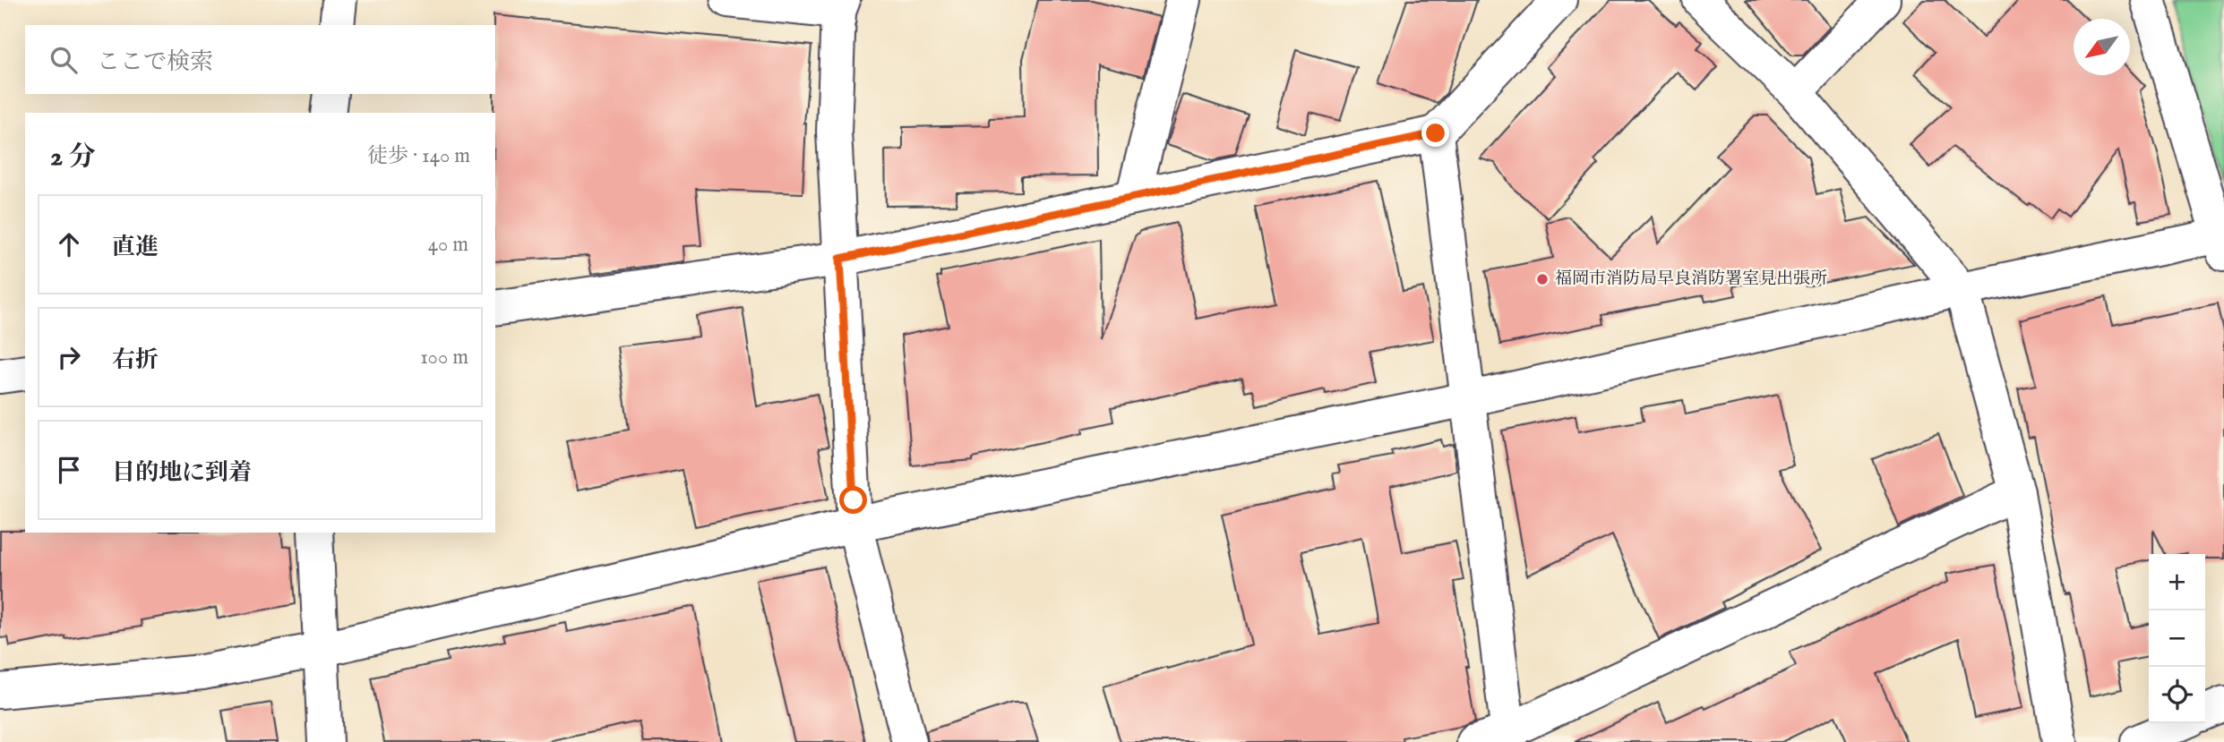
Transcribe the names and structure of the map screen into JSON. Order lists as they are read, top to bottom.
{
  "places": ["福岡市消防局早良消防署室見出張所"],
  "north": "bottom left",
  "page": {
    "search": "ここで検索",
    "heading": ["2 分", "徒歩 · 140 m"],
    "list": [
      ["直進", "40 m"],
      ["右折", "100 m"],
      "目的地に到着"
    ],
    "map_buttons": ["+", "−"]
  }
}
